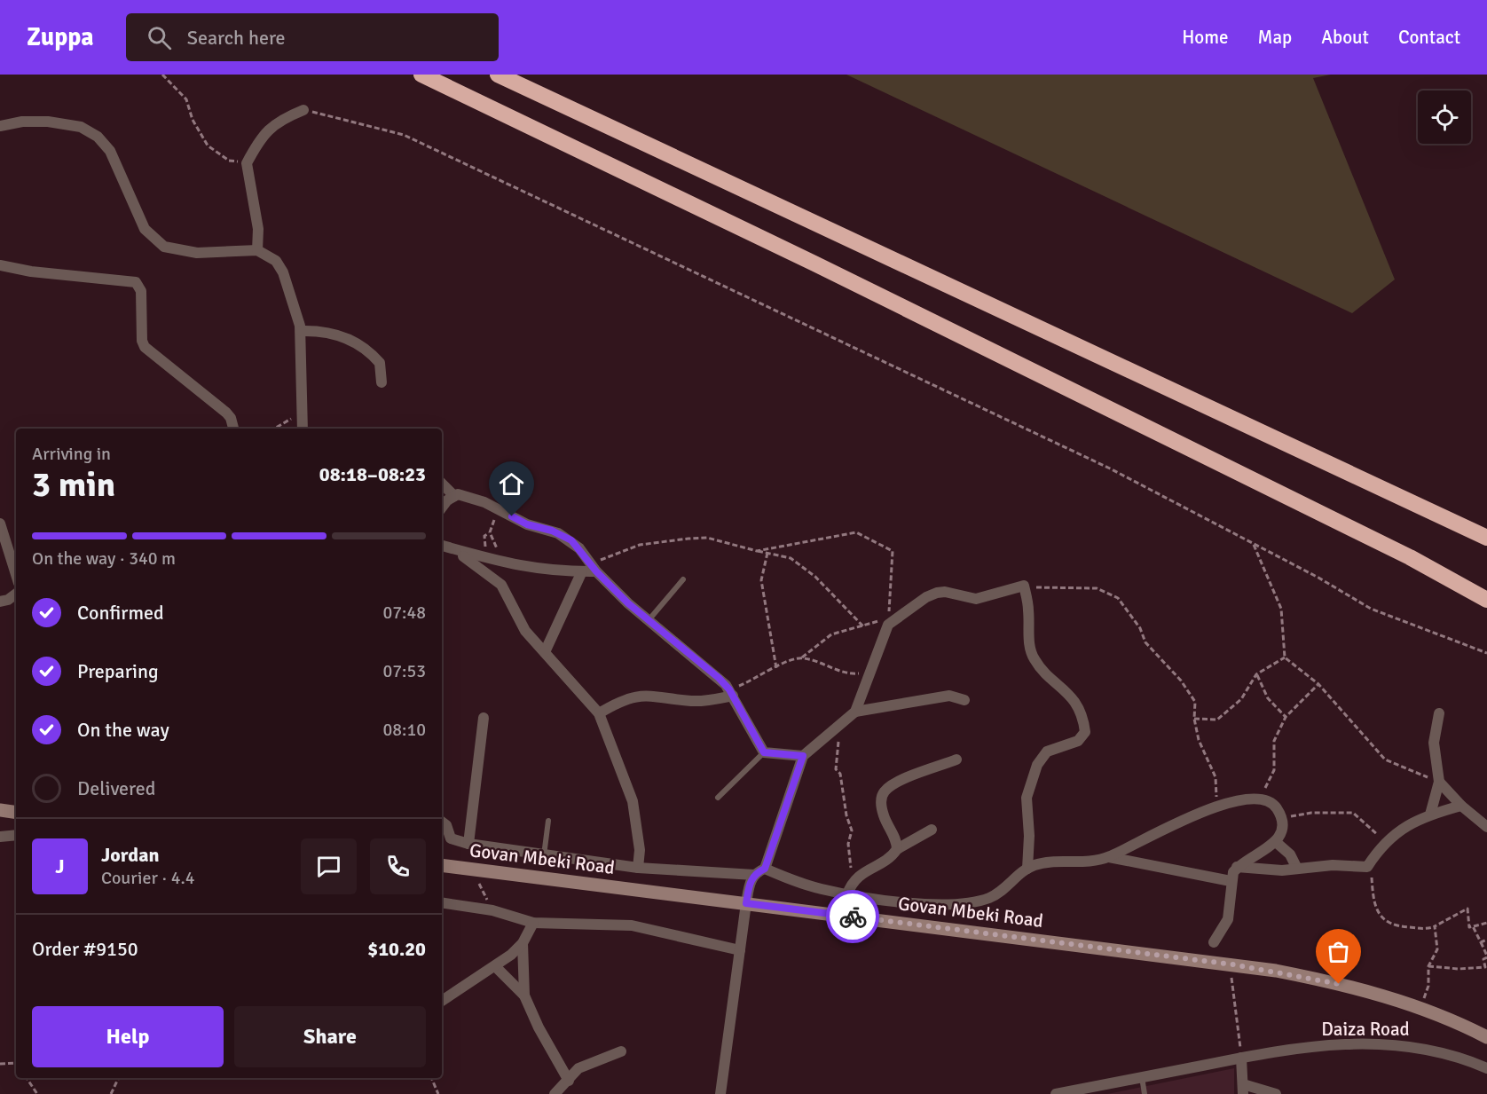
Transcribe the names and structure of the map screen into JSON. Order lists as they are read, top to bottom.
{
  "streets": {
    "main road": ["Govan Mbeki Road"],
    "street": ["Daiza Road"]
  },
  "page": {
    "header": "Zuppa",
    "search": "Search here",
    "nav": [
      "Home",
      "Map",
      "About",
      "Contact"
    ],
    "heading": ["3 min", "Arriving in", "08:18–08:23"],
    "panel": [
      "Jordan",
      "Courier · 4.4",
      "Order #9150",
      "$10.20"
    ],
    "bar": "On the way · 340 m",
    "list": [
      ["Confirmed", "07:48"],
      ["Preparing", "07:53"],
      ["On the way", "08:10"],
      "Delivered"
    ],
    "round": "J",
    "buttons": ["Help", "Share"]
  }
}
